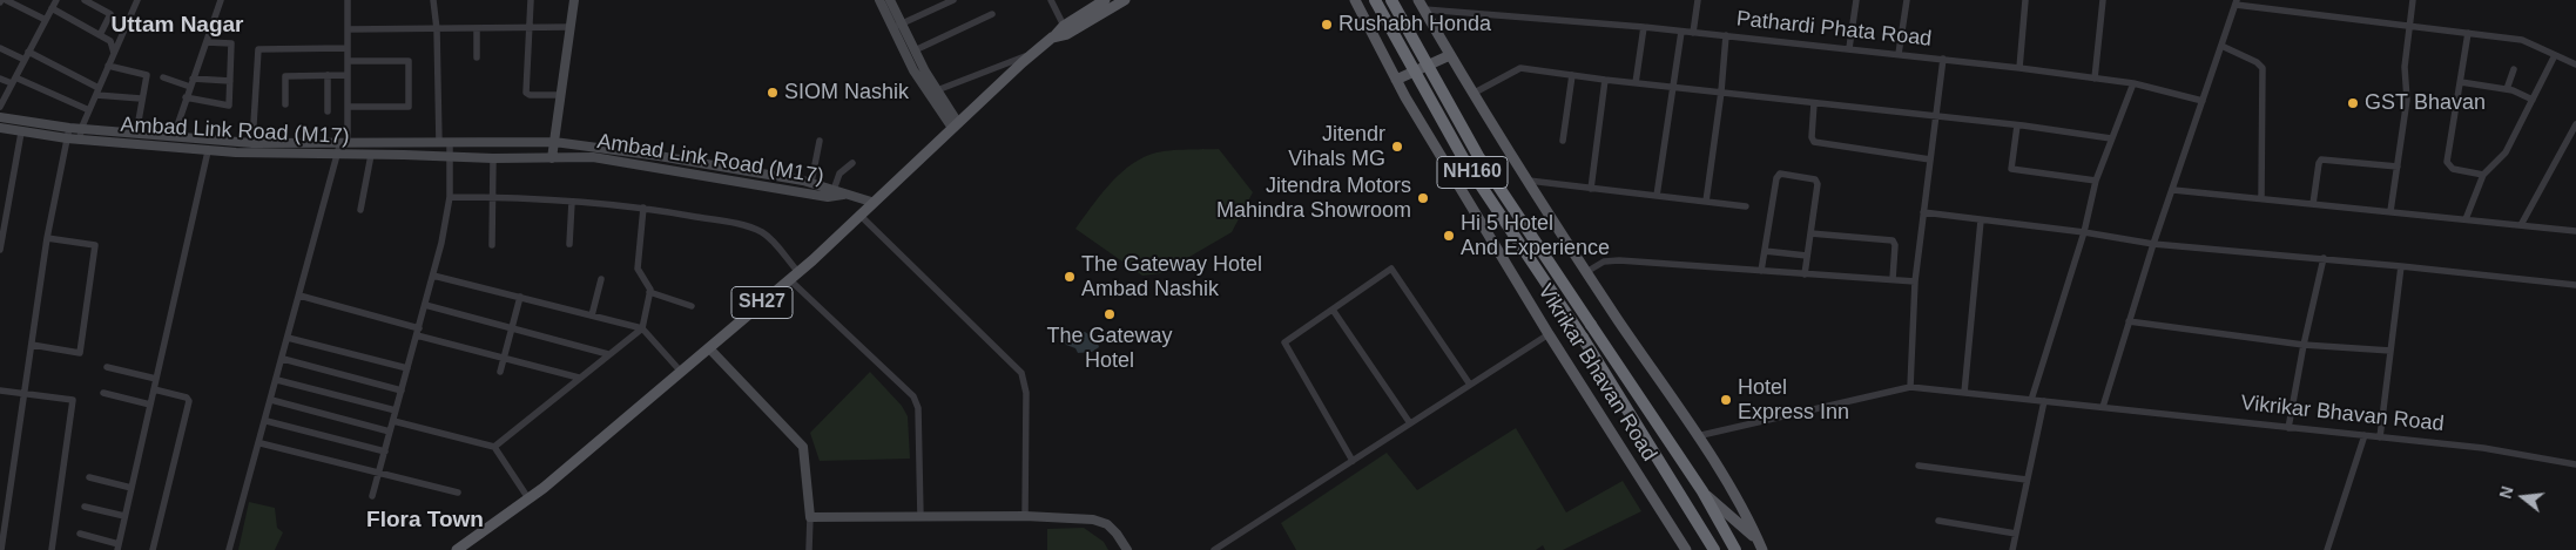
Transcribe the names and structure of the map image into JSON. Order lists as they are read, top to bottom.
{
  "streets": {
    "highway": ["NH160"],
    "main road": ["Ambad Link Road (M17)", "SH27", "Vikrikar Bhavan Road"],
    "street": ["Pathardi Phata Road"]
  },
  "districts": ["Uttam Nagar", "Flora Town"],
  "places": [
    "Rushabh Honda",
    "SIOM Nashik",
    "GST Bhavan",
    "Jitendr Vihals MG",
    "Jitendra Motors Mahindra Showroom",
    "Hi 5 Hotel And Experience",
    "The Gateway Hotel Ambad Nashik",
    "The Gateway Hotel",
    "Hotel Express Inn"
  ],
  "north": "left"
}
